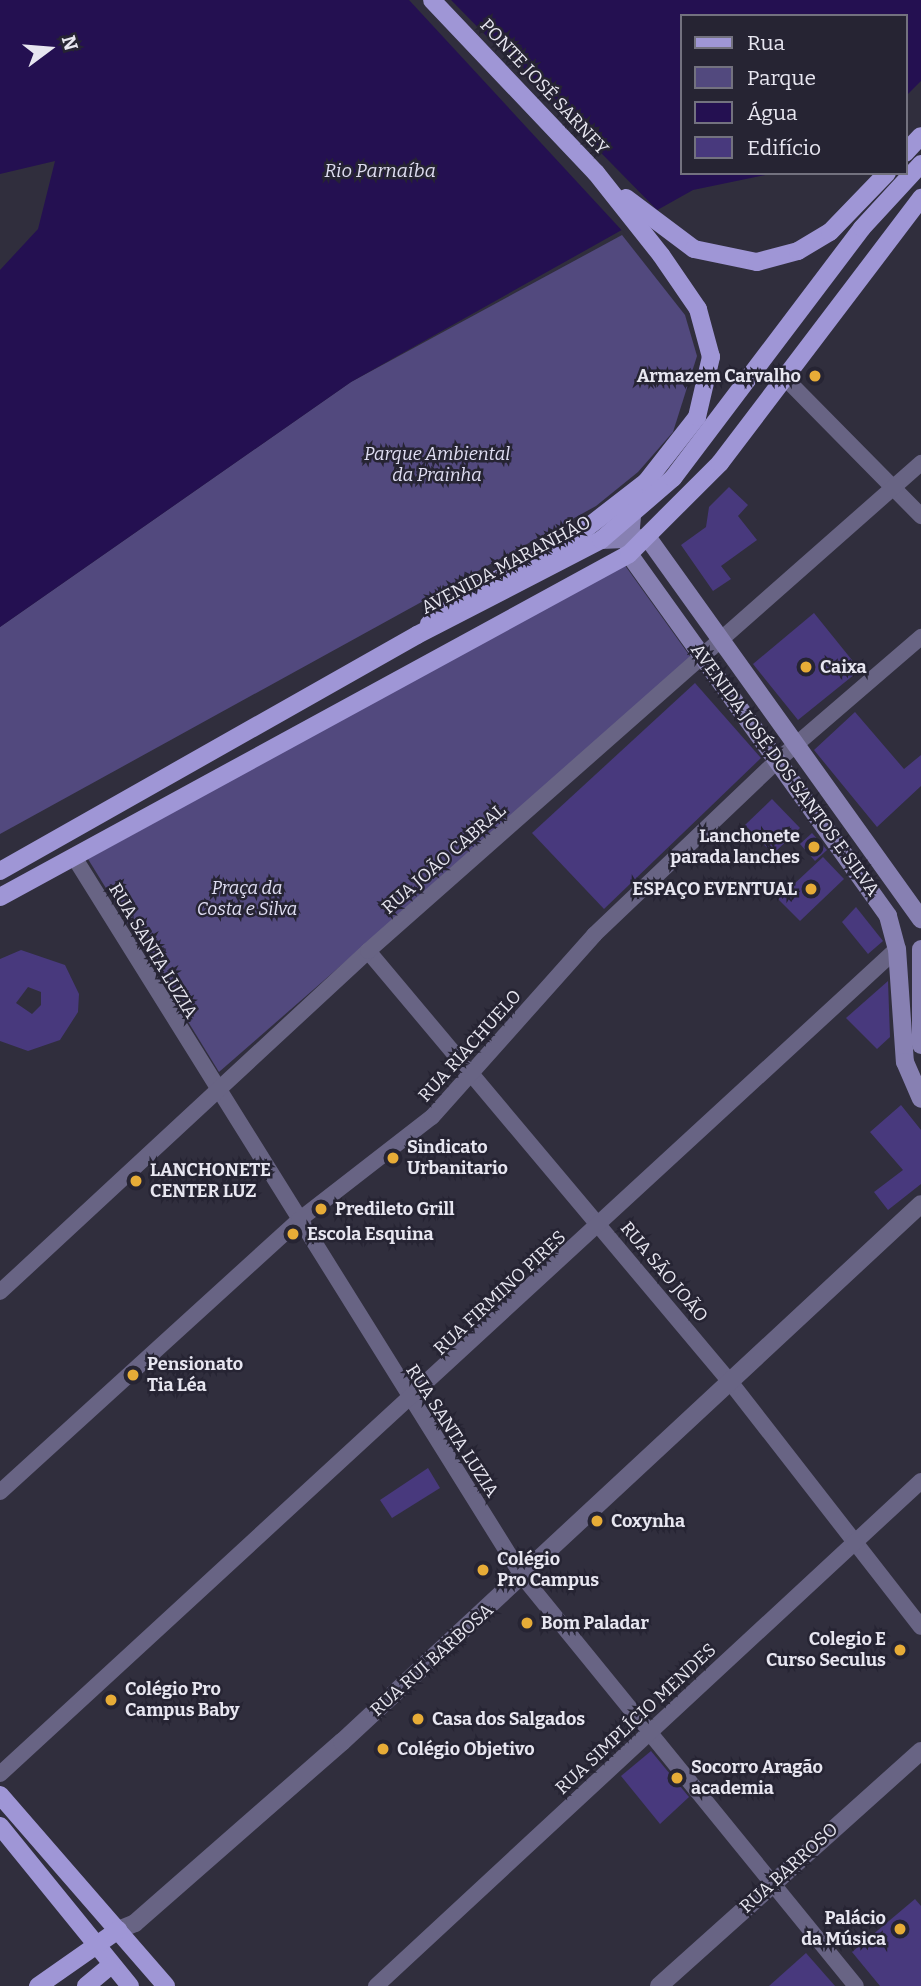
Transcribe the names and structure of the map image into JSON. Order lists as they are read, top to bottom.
{
  "streets": {
    "main road": ["PONTE JOSÉ SARNEY", "AVENIDA MARANHÃO", "AVENIDA JOSÉ DOS SANTOS E SILVA"],
    "street": [
      "RUA JOÃO CABRAL",
      "RUA SANTA LUZIA",
      "RUA RIACHUELO",
      "RUA SÃO JOÃO",
      "RUA FIRMINO PIRES",
      "RUA RUI BARBOSA",
      "RUA SIMPLÍCIO MENDES",
      "RUA BARROSO"
    ]
  },
  "crossings": [
    ["PONTE JOSÉ SARNEY", "AVENIDA MARANHÃO"],
    ["AVENIDA JOSÉ DOS SANTOS E SILVA", "RUA JOÃO CABRAL"],
    ["AVENIDA JOSÉ DOS SANTOS E SILVA", "RUA RIACHUELO"],
    ["AVENIDA JOSÉ DOS SANTOS E SILVA", "RUA FIRMINO PIRES"],
    ["RUA JOÃO CABRAL", "RUA SANTA LUZIA"],
    ["RUA JOÃO CABRAL", "RUA SÃO JOÃO"],
    ["RUA SANTA LUZIA", "RUA RIACHUELO"],
    ["RUA SANTA LUZIA", "RUA FIRMINO PIRES"],
    ["RUA SANTA LUZIA", "RUA RUI BARBOSA"],
    ["RUA SANTA LUZIA", "RUA SIMPLÍCIO MENDES"],
    ["RUA SANTA LUZIA", "RUA BARROSO"],
    ["RUA RIACHUELO", "RUA SÃO JOÃO"],
    ["RUA SÃO JOÃO", "RUA FIRMINO PIRES"],
    ["RUA SÃO JOÃO", "RUA RUI BARBOSA"],
    ["RUA SÃO JOÃO", "RUA SIMPLÍCIO MENDES"]
  ],
  "water": ["Rio Parnaíba"],
  "parks": ["Parque Ambiental da Prainha", "Praça da Costa e Silva"],
  "places": [
    "Armazem Carvalho",
    "Caixa",
    "Lanchonete parada lanches",
    "ESPAÇO EVENTUAL",
    "Sindicato Urbanitario",
    "LANCHONETE CENTER LUZ",
    "Predileto Grill",
    "Escola Esquina",
    "Pensionato Tia Léa",
    "Coxynha",
    "Colégio Pro Campus",
    "Bom Paladar",
    "Colegio E Curso Seculus",
    "Colégio Pro Campus Baby",
    "Casa dos Salgados",
    "Colégio Objetivo",
    "Socorro Aragão academia",
    "Palácio da Música"
  ],
  "legend": [
    "Rua",
    "Parque",
    "Água",
    "Edifício"
  ],
  "north": "right"
}
